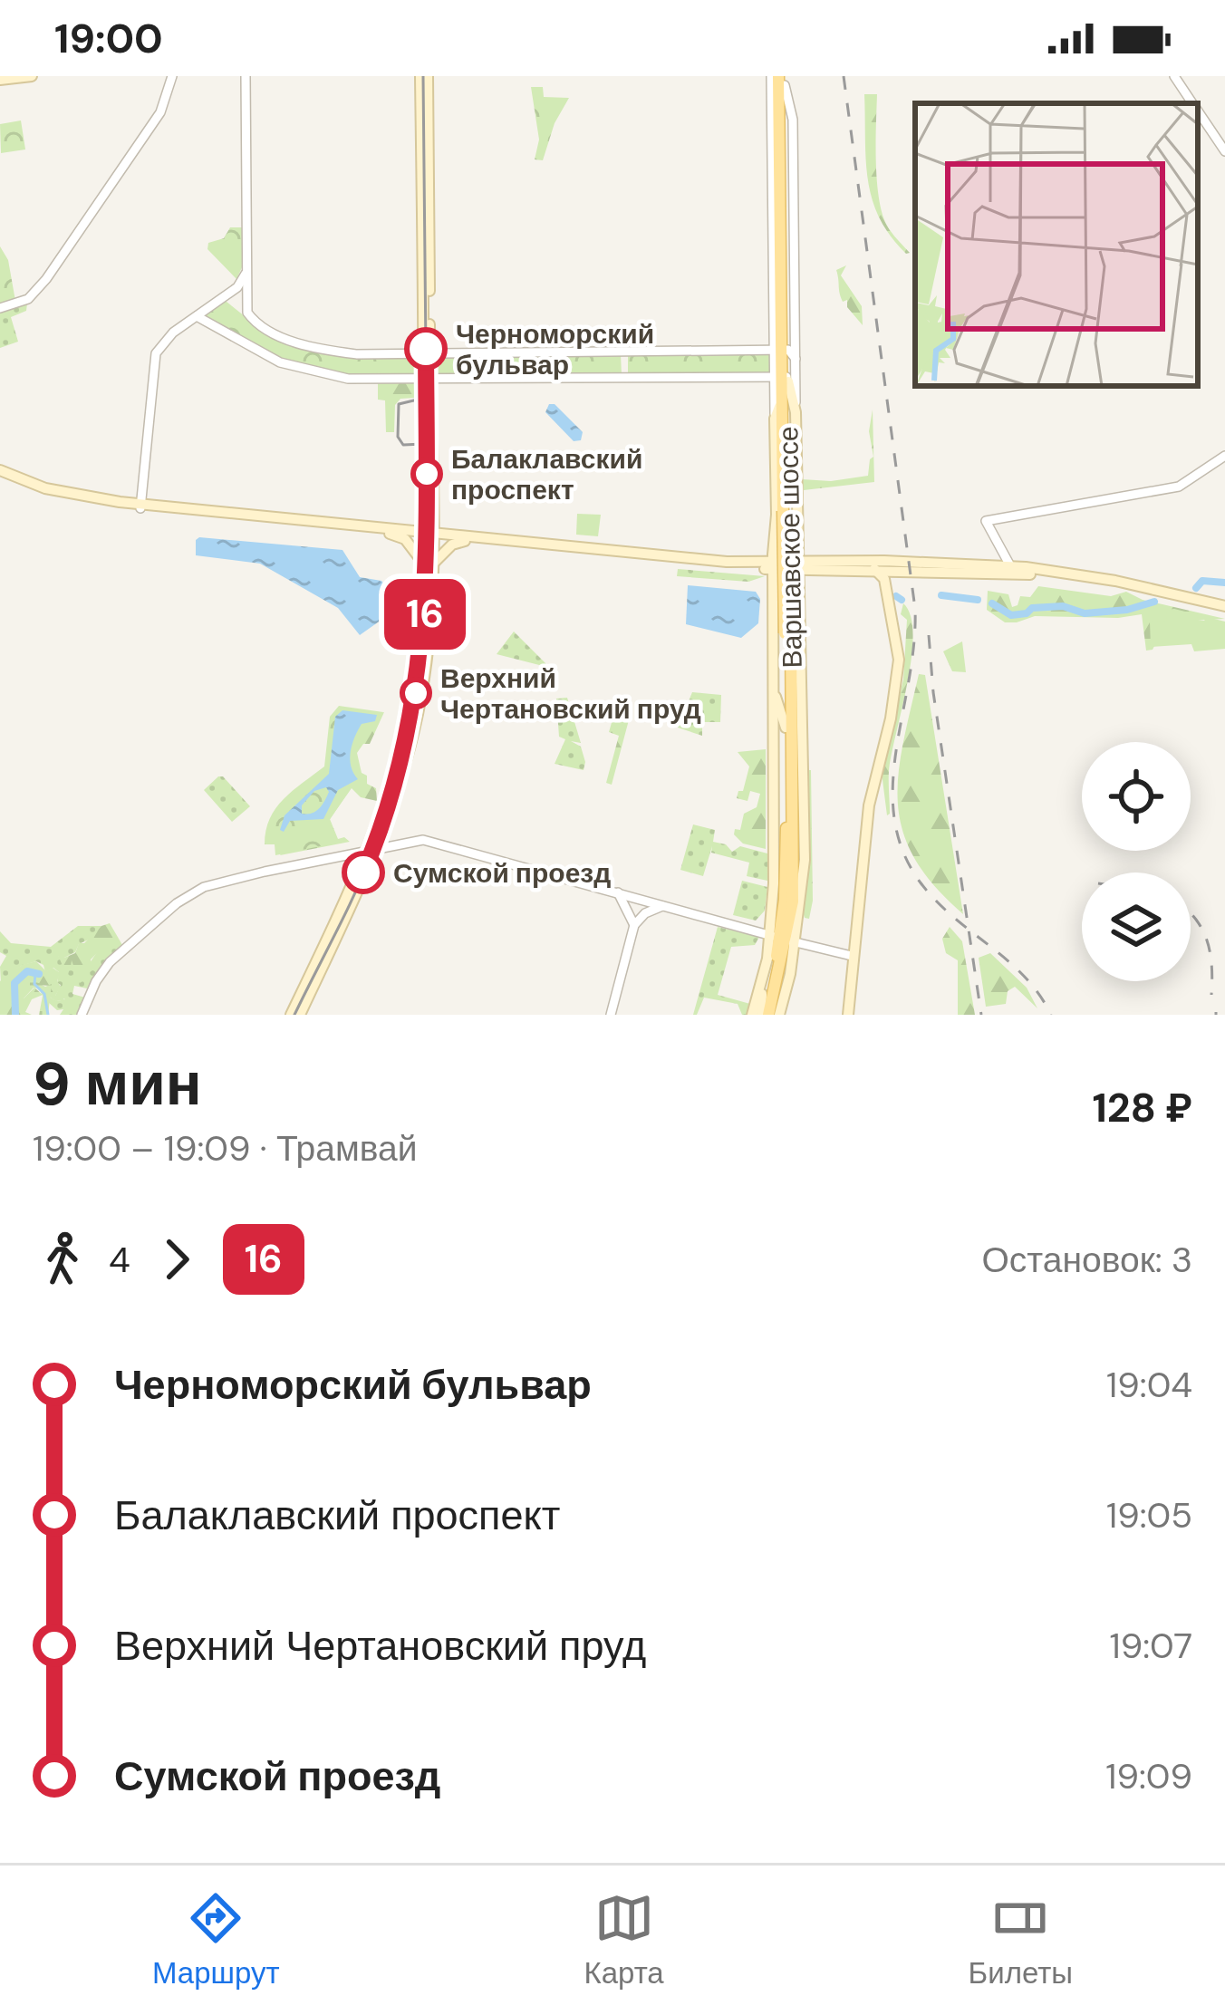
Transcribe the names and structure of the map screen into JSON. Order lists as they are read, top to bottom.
{
  "streets": {
    "main road": ["Варшавское шоссе"]
  },
  "places": [
    "Черноморский бульвар",
    "Балаклавский проспект",
    "Верхний Чертановский пруд",
    "Сумской проезд"
  ],
  "lines": ["tram line 16"],
  "page": {
    "status": "19:00",
    "on_map": "16",
    "heading": ["9 мин", "19:00 – 19:09 · Трамвай", "128 ₽"],
    "legs": ["4", "16", "Остановок: 3"],
    "list": [
      {
        "name": "Черноморский бульвар",
        "value": "19:04"
      },
      {
        "name": "Балаклавский проспект",
        "value": "19:05"
      },
      {
        "name": "Верхний Чертановский пруд",
        "value": "19:07"
      },
      {
        "name": "Сумской проезд",
        "value": "19:09"
      }
    ],
    "tabs": ["Маршрут", "Карта", "Билеты"]
  }
}
